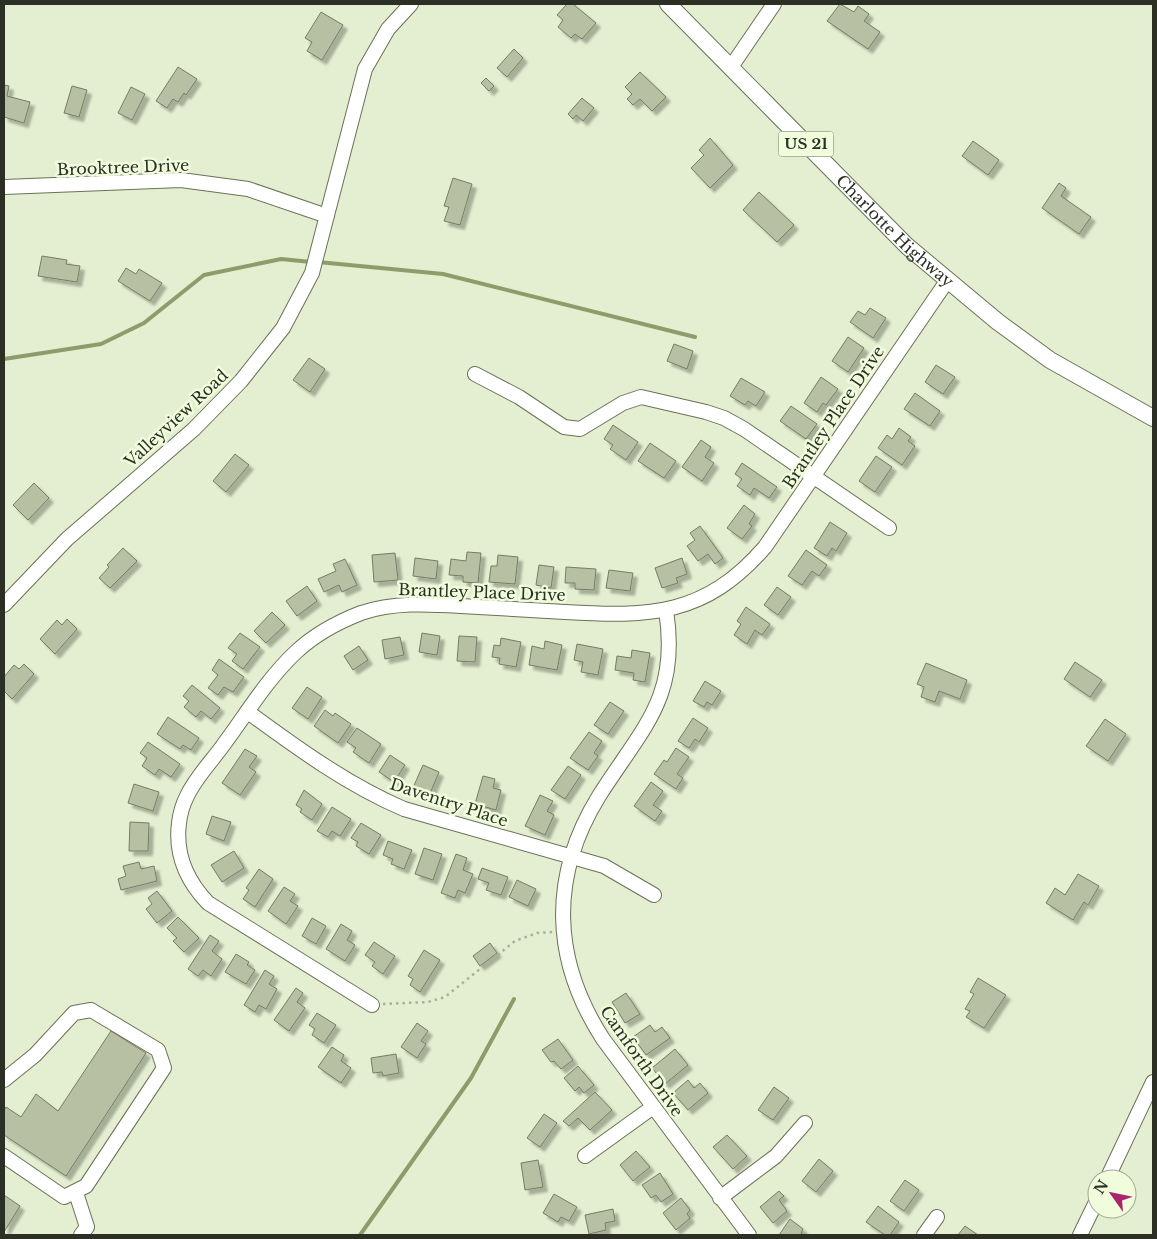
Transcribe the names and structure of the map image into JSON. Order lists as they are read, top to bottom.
{
  "streets": {
    "main road": ["US 21", "Charlotte Highway"],
    "street": [
      "Brooktree Drive",
      "Brantley Place Drive",
      "Valleyview Road",
      "Daventry Place",
      "Camforth Drive"
    ]
  },
  "crossings": [
    ["Brooktree Drive", "Valleyview Road"],
    ["Charlotte Highway", "Brantley Place Drive"],
    ["Brantley Place Drive", "Daventry Place"],
    ["Brantley Place Drive", "Camforth Drive"],
    ["Daventry Place", "Camforth Drive"]
  ],
  "north": "top left"
}
